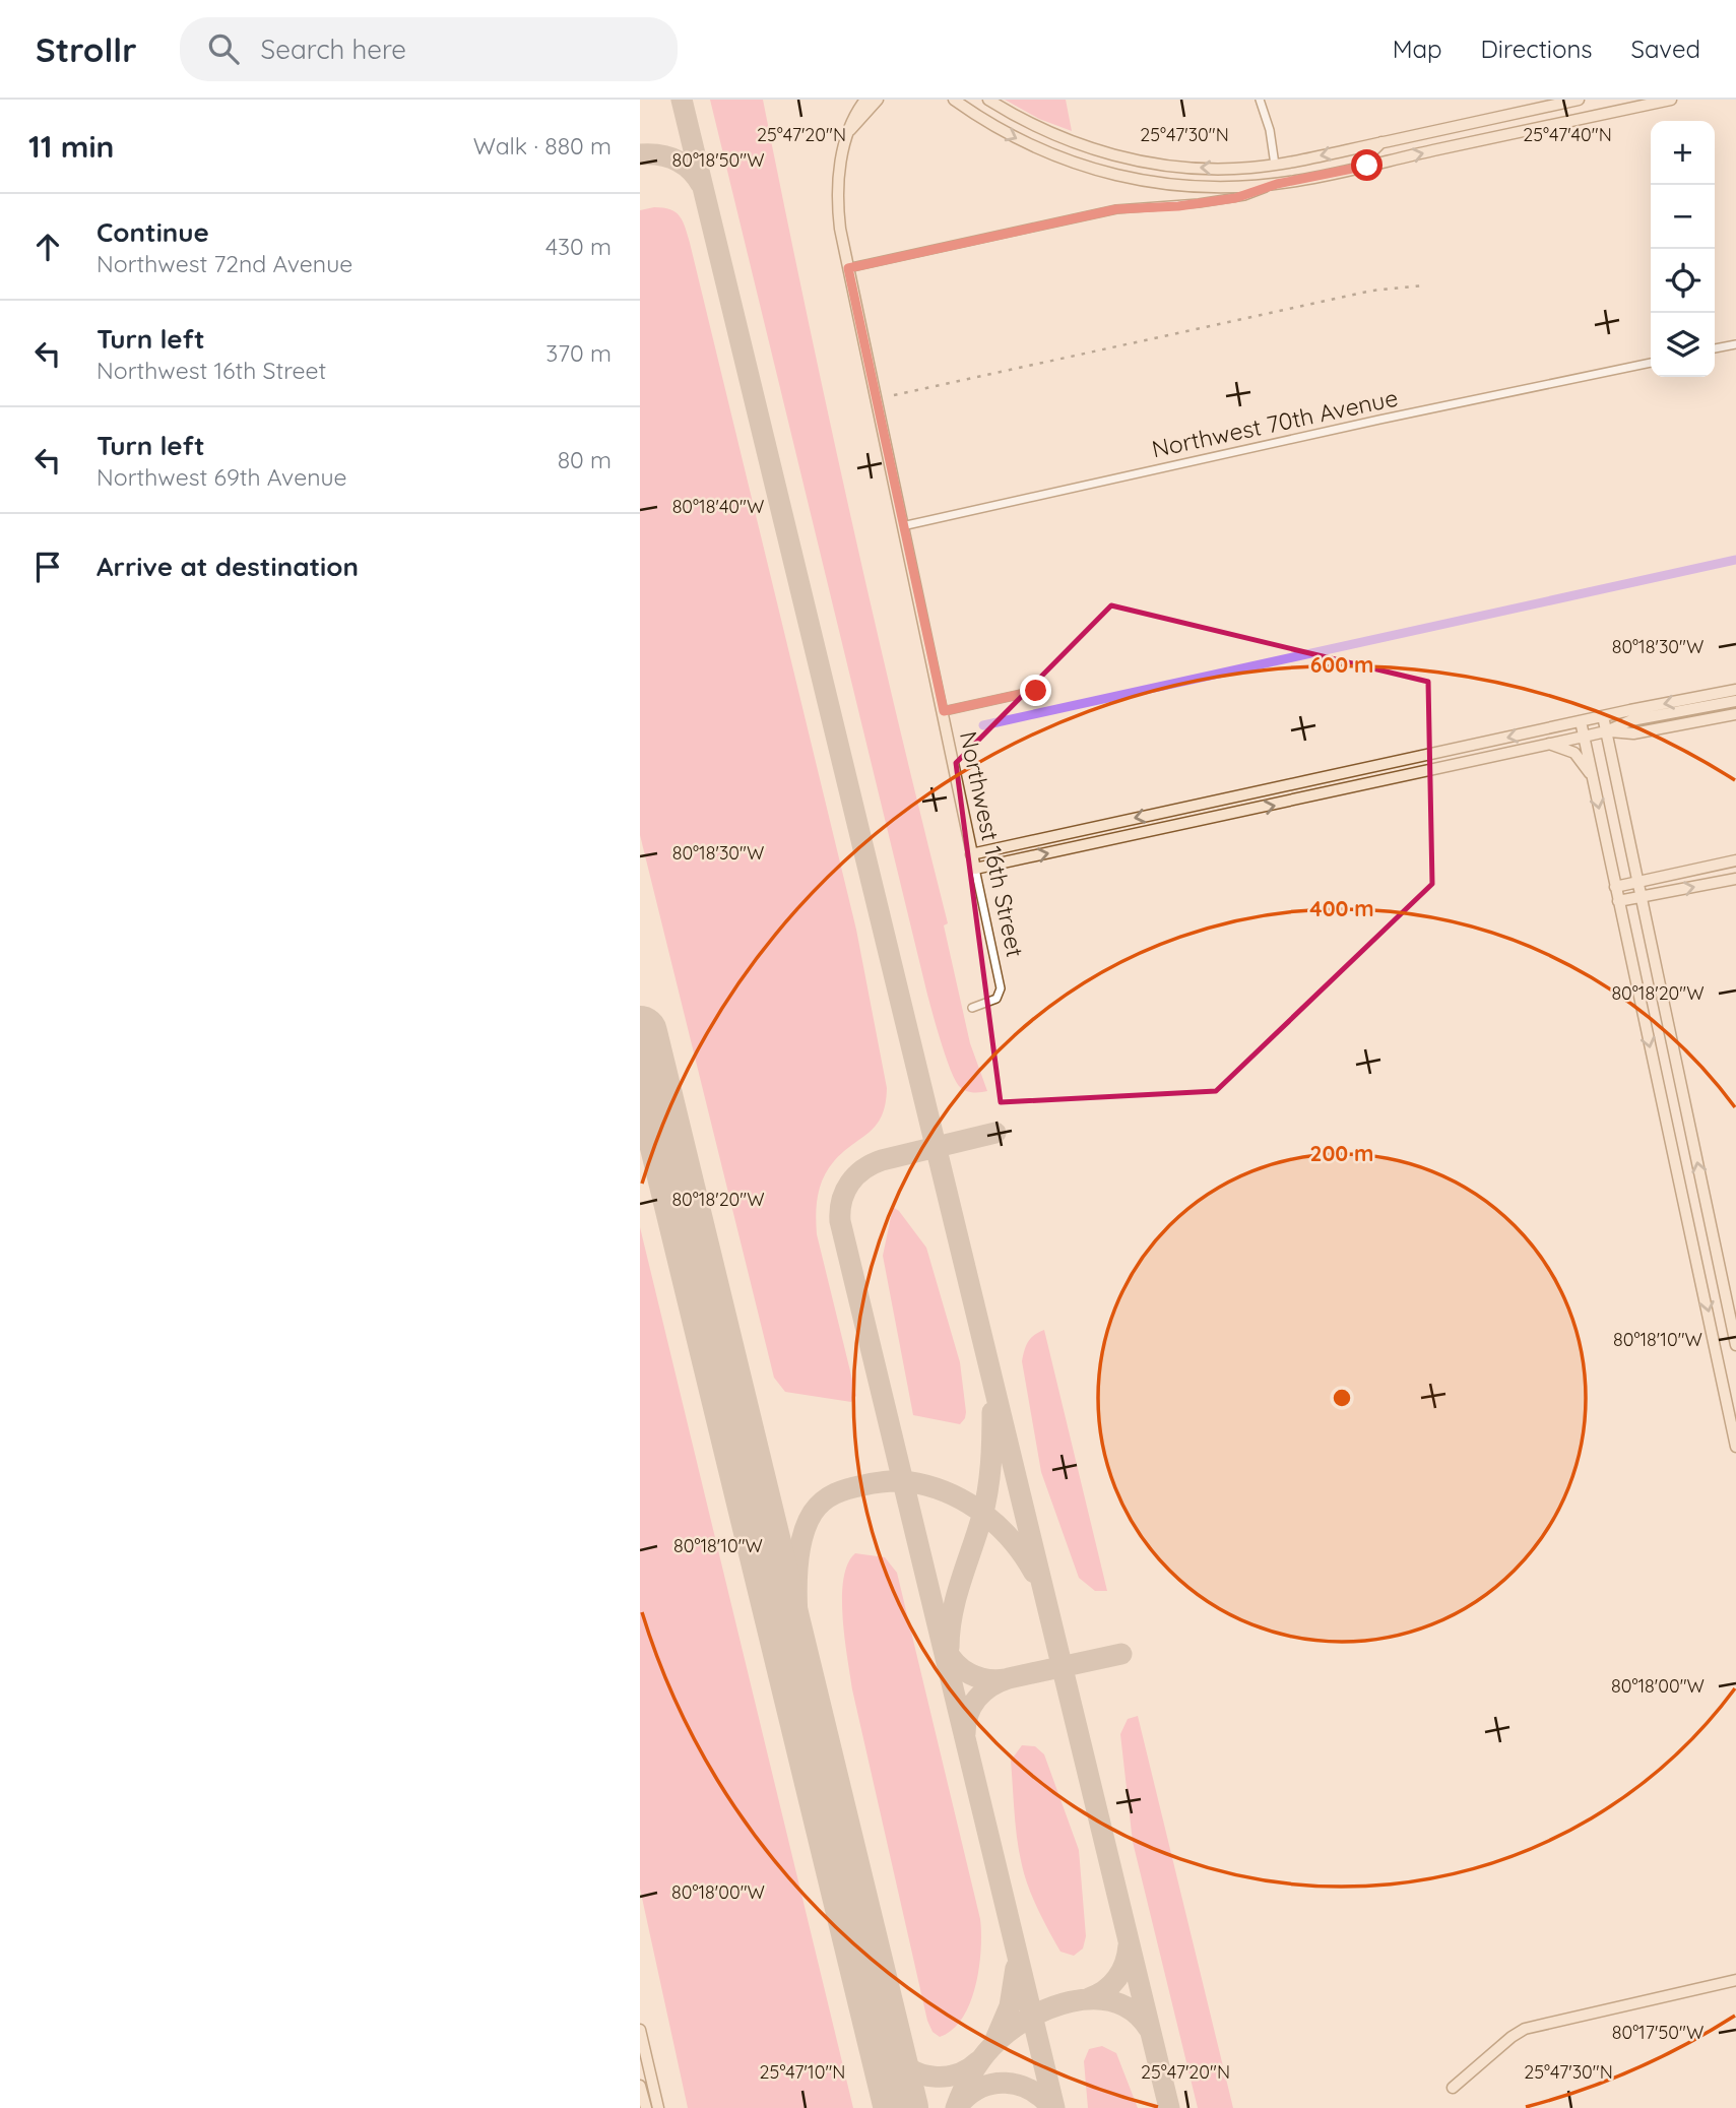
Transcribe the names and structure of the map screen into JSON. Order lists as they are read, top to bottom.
{
  "streets": {
    "main road": ["Northwest 16th Street"],
    "street": ["Northwest 70th Avenue"]
  },
  "crossings": [
    ["Northwest 70th Avenue", "Northwest 16th Street"]
  ],
  "page": {
    "header": "Strollr",
    "search": "Search here",
    "nav": ["Map", "Directions", "Saved"],
    "heading": ["11 min", "Walk · 880 m"],
    "map_buttons": ["+", "−"],
    "list": [
      ["Continue", "Northwest 72nd Avenue", "430 m"],
      ["Turn left", "Northwest 16th Street", "370 m"],
      ["Turn left", "Northwest 69th Avenue", "80 m"],
      "Arrive at destination"
    ]
  },
  "coordinates": [
    "25°47'20\"N",
    "25°47'30\"N",
    "25°47'40\"N",
    "80°18'50\"W",
    "80°18'40\"W",
    "80°18'30\"W",
    "80°18'20\"W",
    "80°18'10\"W",
    "80°18'00\"W",
    "80°17'50\"W",
    "25°47'10\"N"
  ],
  "rings": ["600 m", "400 m", "200 m"]
}
